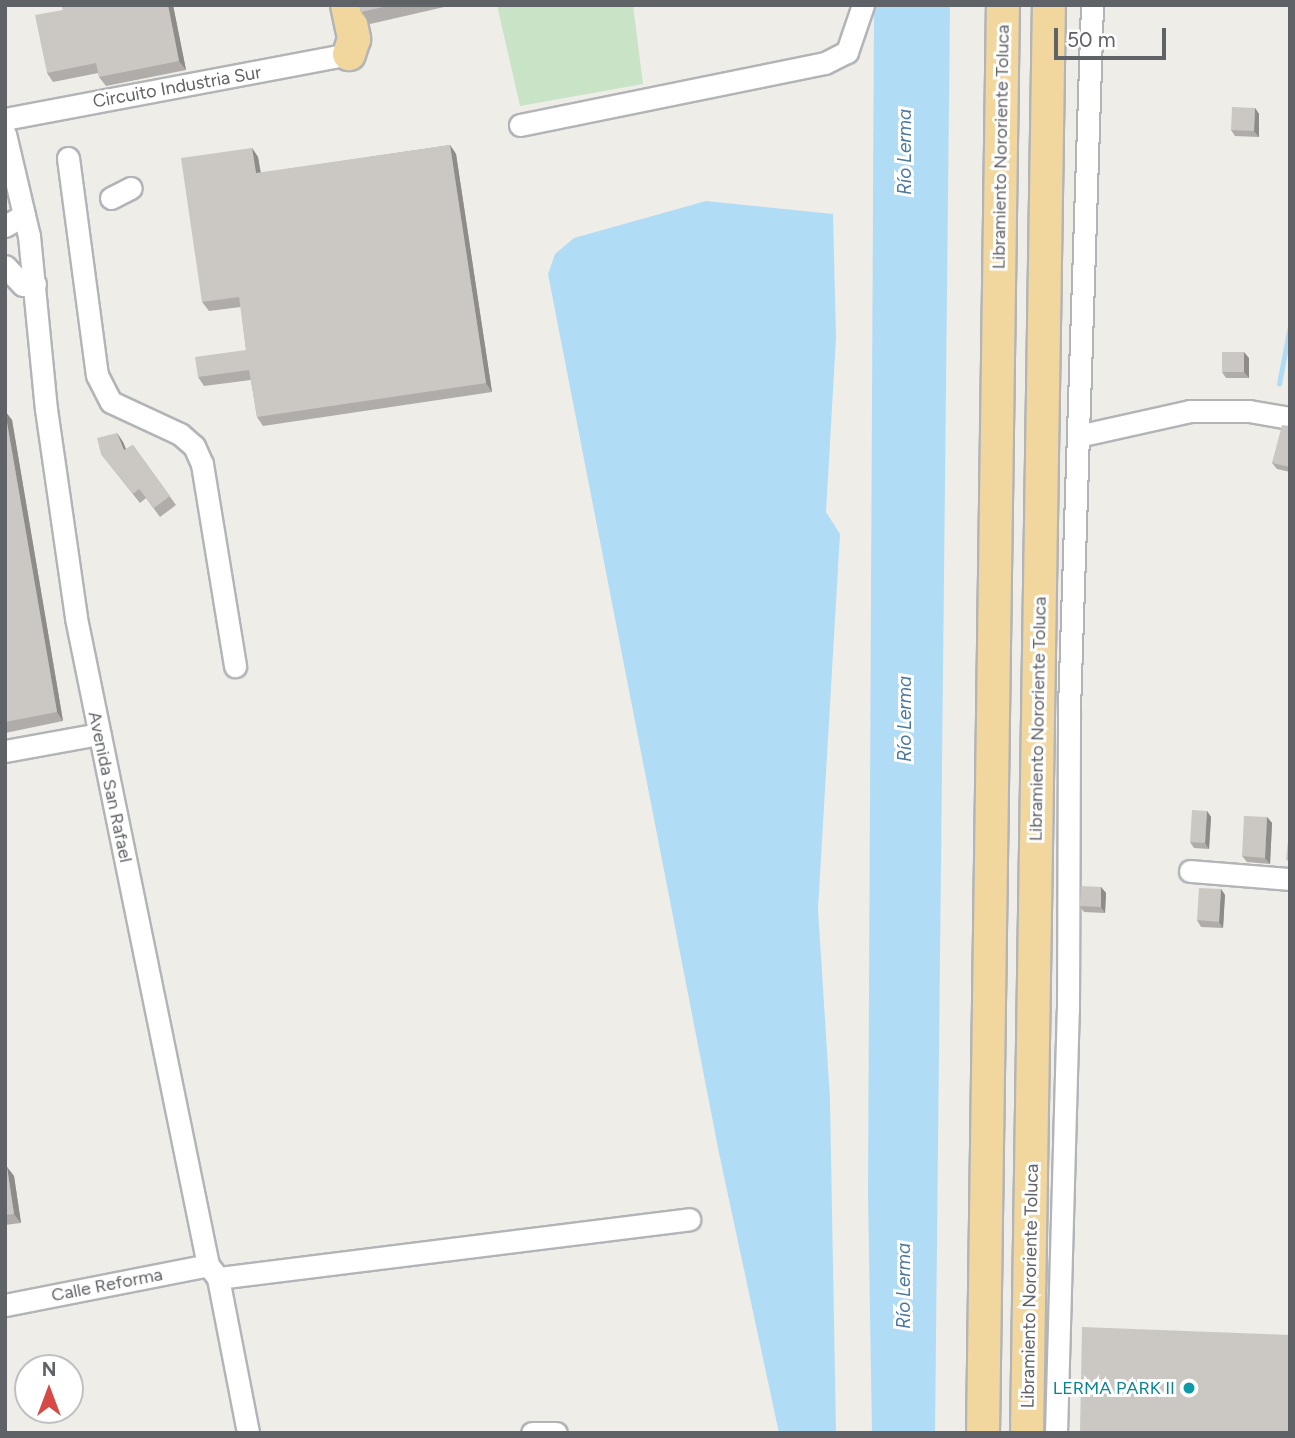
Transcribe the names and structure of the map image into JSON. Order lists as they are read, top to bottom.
{
  "streets": {
    "highway": ["Libramiento Nororiente Toluca"],
    "street": ["Circuito Industria Sur", "Avenida San Rafael", "Calle Reforma"]
  },
  "crossings": [
    ["Avenida San Rafael", "Calle Reforma"]
  ],
  "water": ["Río Lerma"],
  "places": ["LERMA PARK II"],
  "scale_bar": "50 m",
  "north": "top"
}
